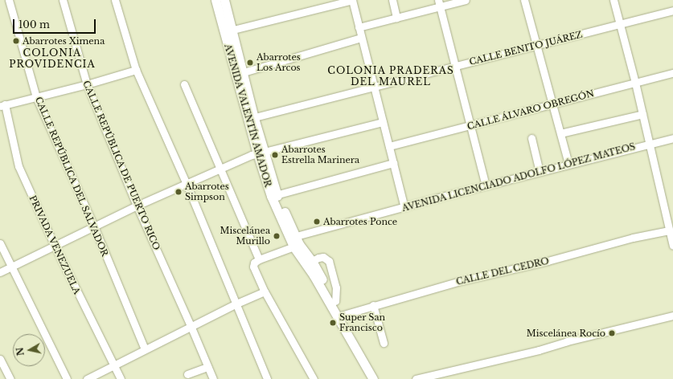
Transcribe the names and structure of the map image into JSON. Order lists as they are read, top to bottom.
{
  "streets": {
    "main road": ["AVENIDA VALENTÍN AMADOR"],
    "street": [
      "CALLE BENITO JUÁREZ",
      "CALLE ÁLVARO OBREGÓN",
      "CALLE REPÚBLICA DE PUERTO RICO",
      "CALLE REPÚBLICA DEL SALVADOR",
      "AVENIDA LICENCIADO ADOLFO LÓPEZ MATEOS",
      "PRIVADA VENEZUELA",
      "CALLE DEL CEDRO"
    ]
  },
  "crossings": [
    ["CALLE BENITO JUÁREZ", "AVENIDA VALENTÍN AMADOR"],
    ["AVENIDA VALENTÍN AMADOR", "AVENIDA LICENCIADO ADOLFO LÓPEZ MATEOS"],
    ["AVENIDA VALENTÍN AMADOR", "CALLE DEL CEDRO"]
  ],
  "districts": ["COLONIA PROVIDENCIA", "COLONIA PRADERAS DEL MAUREL"],
  "places": [
    "Abarrotes Ximena",
    "Abarrotes Los Arcos",
    "Abarrotes Estrella Marinera",
    "Abarrotes Simpson",
    "Abarrotes Ponce",
    "Miscelánea Murillo",
    "Super San Francisco",
    "Miscelánea Rocío"
  ],
  "scale_bar": "100 m",
  "north": "left"
}
